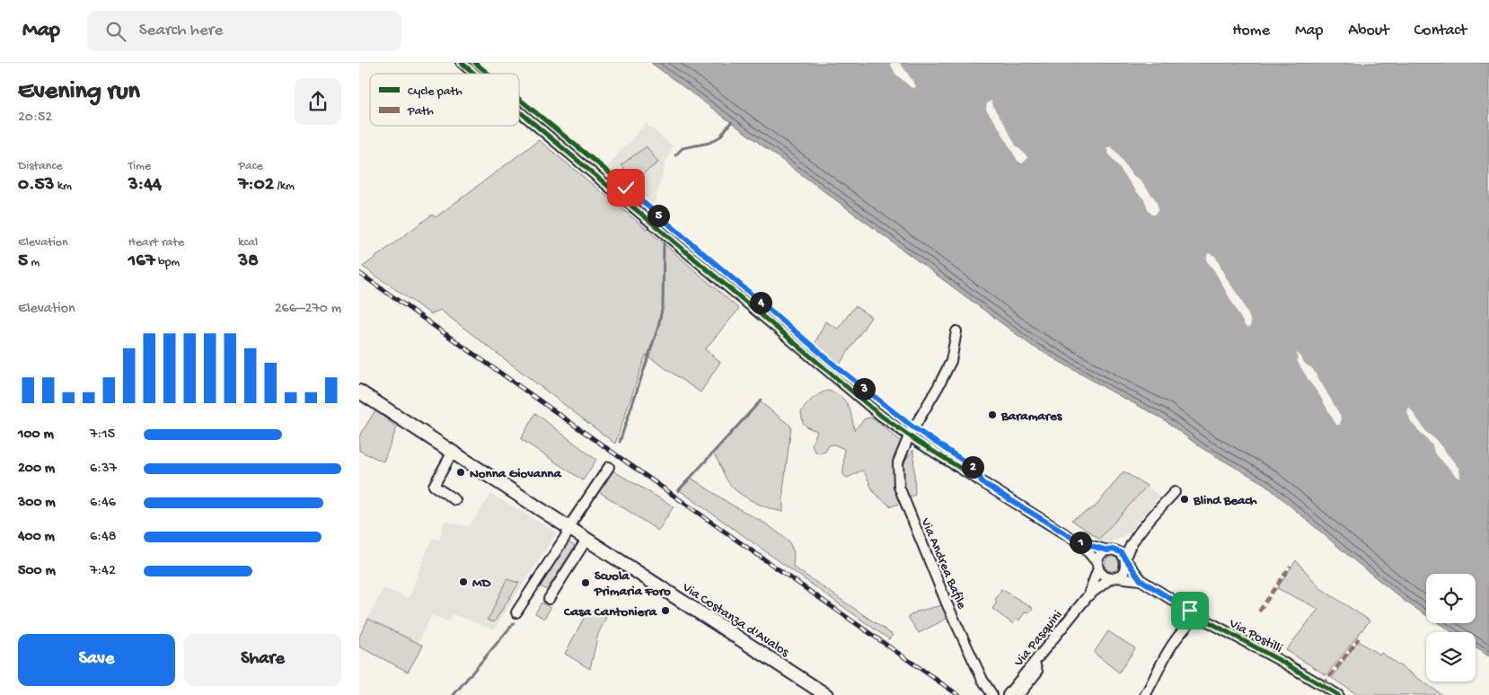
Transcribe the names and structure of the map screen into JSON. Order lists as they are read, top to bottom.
{
  "streets": {
    "main road": ["Via Costanza d'Avalos"],
    "street": ["Via Andrea Bafile", "Via Postilli", "Via Pasquini"]
  },
  "crossings": [
    ["Via Postilli", "Via Pasquini"]
  ],
  "places": [
    "Baramares",
    "Nonna Giovanna",
    "Blind Beach",
    "MD",
    "Scuola Primaria Foro",
    "Casa Cantoniera"
  ],
  "legend": ["Cycle path", "Path"],
  "page": {
    "header": "Map",
    "search": "Search here",
    "nav": [
      "Home",
      "Map",
      "About",
      "Contact"
    ],
    "heading": ["Evening run", "20:52"],
    "stats": [
      ["Distance", "0.53 km"],
      ["Time", "3:44"],
      ["Pace", "7:02 /km"],
      ["Elevation", "5 m"],
      ["Heart rate", "167 bpm"],
      ["kcal", "38"]
    ],
    "pins": [
      "5",
      "4",
      "3",
      "2",
      "1"
    ],
    "chart": ["Elevation", "266–270 m"],
    "list": [
      {
        "name": "100 m",
        "note": "7:15"
      },
      {
        "name": "200 m",
        "note": "6:37"
      },
      {
        "name": "300 m",
        "note": "6:46"
      },
      {
        "name": "400 m",
        "note": "6:48"
      },
      {
        "name": "500 m",
        "note": "7:42"
      }
    ],
    "buttons": ["Save", "Share"]
  }
}
